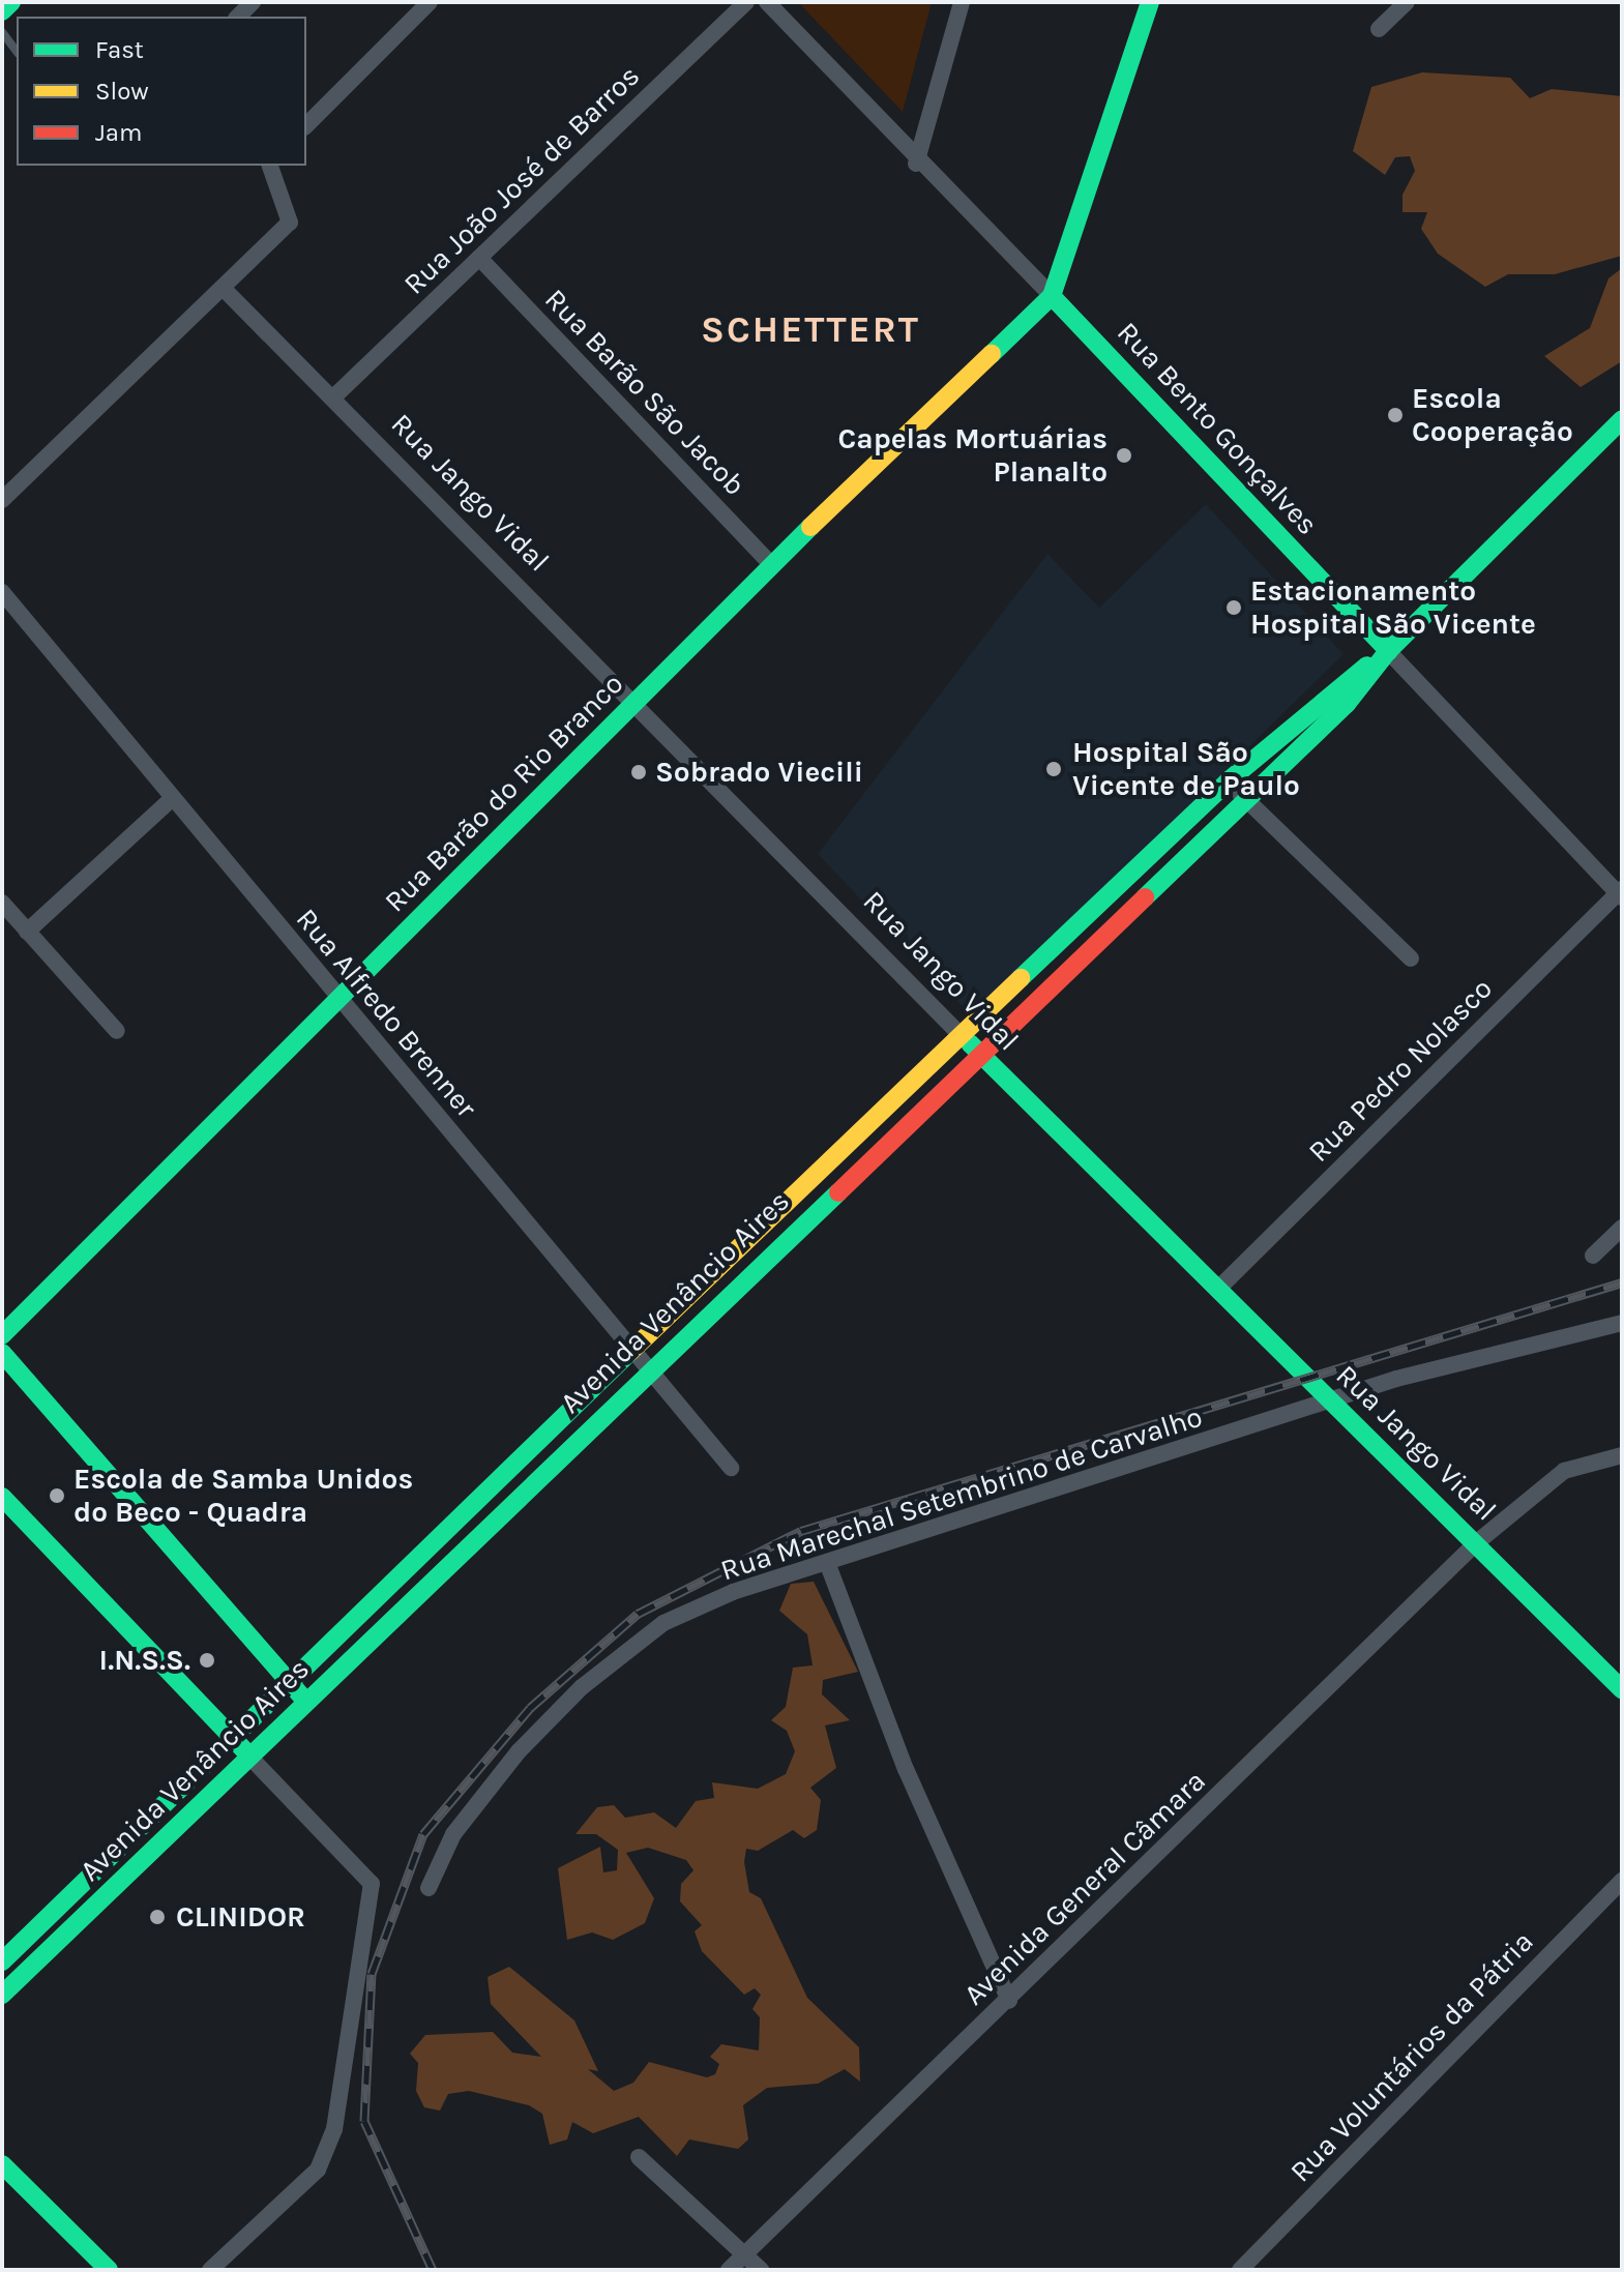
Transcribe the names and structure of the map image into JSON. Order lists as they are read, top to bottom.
{
  "streets": {
    "main road": [
      "Rua Bento Gonçalves",
      "Rua Jango Vidal",
      "Rua Barão do Rio Branco",
      "Avenida Venâncio Aires"
    ],
    "street": [
      "Rua João José de Barros",
      "Rua Barão São Jacob",
      "Rua Alfredo Brenner",
      "Rua Pedro Nolasco",
      "Rua Marechal Setembrino de Carvalho",
      "Avenida General Câmara",
      "Rua Voluntários da Pátria"
    ]
  },
  "crossings": [
    ["Rua João José de Barros", "Rua Barão São Jacob"],
    ["Rua João José de Barros", "Rua Jango Vidal"],
    ["Rua Barão São Jacob", "Rua Barão do Rio Branco"],
    ["Rua Bento Gonçalves", "Rua Barão do Rio Branco"],
    ["Rua Bento Gonçalves", "Rua Pedro Nolasco"],
    ["Rua Bento Gonçalves", "Avenida Venâncio Aires"],
    ["Rua Jango Vidal", "Rua Barão do Rio Branco"],
    ["Rua Jango Vidal", "Rua Pedro Nolasco"],
    ["Rua Jango Vidal", "Avenida Venâncio Aires"],
    ["Rua Jango Vidal", "Rua Marechal Setembrino de Carvalho"],
    ["Rua Jango Vidal", "Avenida General Câmara"],
    ["Rua Barão do Rio Branco", "Rua Alfredo Brenner"],
    ["Rua Alfredo Brenner", "Avenida Venâncio Aires"]
  ],
  "districts": ["SCHETTERT"],
  "places": [
    "Escola Cooperação",
    "Capelas Mortuárias Planalto",
    "Estacionamento Hospital São Vicente",
    "Hospital São Vicente de Paulo",
    "Sobrado Viecili",
    "Escola de Samba Unidos do Beco - Quadra",
    "I.N.S.S.",
    "CLINIDOR"
  ],
  "legend": ["Fast", "Slow", "Jam"]
}
